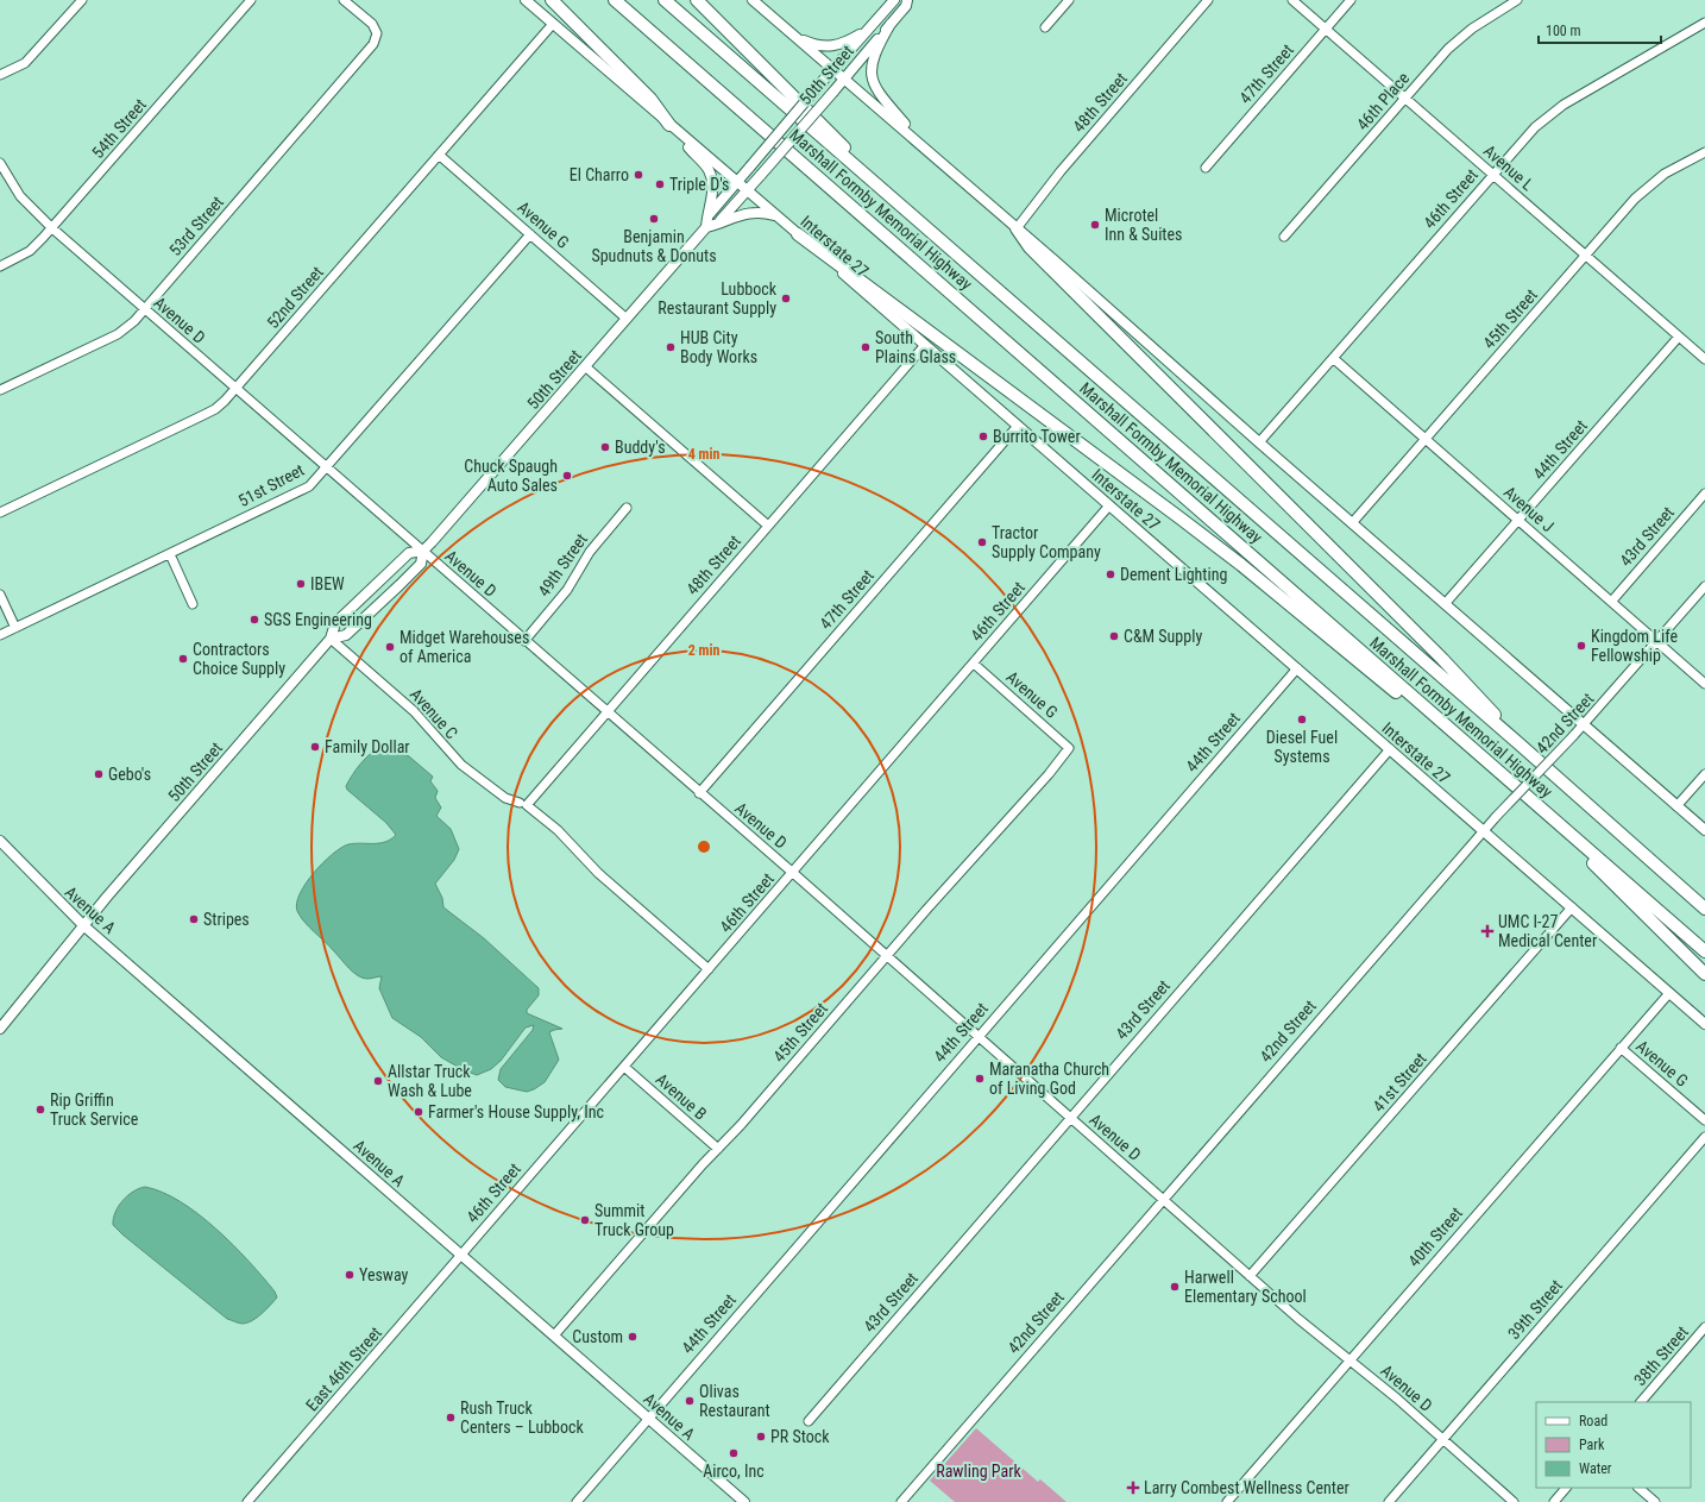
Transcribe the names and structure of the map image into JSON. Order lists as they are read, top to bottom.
{
  "streets": {
    "highway": ["Marshall Formby Memorial Highway"],
    "main road": ["50th Street", "Interstate 27", "Avenue A"],
    "street": [
      "47th Street",
      "46th Place",
      "48th Street",
      "54th Street",
      "Avenue L",
      "46th Street",
      "Avenue G",
      "53rd Street",
      "52nd Street",
      "45th Street",
      "Avenue D",
      "44th Street",
      "51st Street",
      "Avenue J",
      "43rd Street",
      "49th Street",
      "Avenue C",
      "42nd Street",
      "41st Street",
      "Avenue B",
      "40th Street",
      "39th Street",
      "38th Street",
      "East 46th Street"
    ]
  },
  "crossings": [
    ["47th Street", "Avenue L"],
    ["47th Street", "Interstate 27"],
    ["47th Street", "Avenue D"],
    ["50th Street", "Avenue G"],
    ["50th Street", "Interstate 27"],
    ["50th Street", "Avenue D"],
    ["50th Street", "Avenue C"],
    ["50th Street", "Avenue A"],
    ["46th Place", "Avenue L"],
    ["48th Street", "Interstate 27"],
    ["48th Street", "Avenue D"],
    ["48th Street", "Avenue C"],
    ["54th Street", "Avenue D"],
    ["Avenue L", "46th Street"],
    ["Avenue L", "45th Street"],
    ["Avenue L", "44th Street"],
    ["46th Street", "Avenue G"],
    ["46th Street", "Interstate 27"],
    ["46th Street", "Avenue D"],
    ["46th Street", "Avenue J"],
    ["46th Street", "Avenue C"],
    ["46th Street", "Avenue A"],
    ["46th Street", "Avenue B"],
    ["46th Street", "East 46th Street"],
    ["Avenue G", "52nd Street"],
    ["Avenue G", "45th Street"],
    ["Avenue G", "51st Street"],
    ["Avenue G", "40th Street"],
    ["53rd Street", "Avenue D"],
    ["Interstate 27", "52nd Street"],
    ["Interstate 27", "44th Street"],
    ["Interstate 27", "43rd Street"],
    ["Interstate 27", "42nd Street"],
    ["Interstate 27", "41st Street"],
    ["Interstate 27", "40th Street"],
    ["52nd Street", "Avenue D"],
    ["45th Street", "Avenue D"],
    ["45th Street", "Avenue J"],
    ["45th Street", "Avenue A"],
    ["45th Street", "Avenue B"],
    ["Avenue D", "44th Street"],
    ["Avenue D", "51st Street"],
    ["Avenue D", "43rd Street"],
    ["Avenue D", "49th Street"],
    ["Avenue D", "42nd Street"],
    ["Avenue D", "41st Street"],
    ["Avenue D", "40th Street"],
    ["Avenue D", "39th Street"],
    ["44th Street", "Avenue J"],
    ["44th Street", "Avenue A"],
    ["Avenue J", "43rd Street"],
    ["Avenue J", "42nd Street"],
    ["Avenue A", "East 46th Street"]
  ],
  "parks": ["Rawling Park"],
  "places": {
    "other": [
      "El Charro",
      "Triple D's",
      "Benjamin Spudnuts & Donuts",
      "Microtel Inn & Suites",
      "Lubbock Restaurant Supply",
      "HUB City Body Works",
      "South Plains Glass",
      "Burrito Tower",
      "Buddy's",
      "Chuck Spaugh Auto Sales",
      "Tractor Supply Company",
      "Dement Lighting",
      "IBEW",
      "SGS Engineering",
      "C&M Supply",
      "Kingdom Life Fellowship",
      "Midget Warehouses of America",
      "Contractors Choice Supply",
      "Diesel Fuel Systems",
      "Family Dollar",
      "Gebo's",
      "Stripes",
      "Maranatha Church of Living God",
      "Allstar Truck Wash & Lube",
      "Rip Griffin Truck Service",
      "Farmer's House Supply, Inc",
      "Summit Truck Group",
      "Yesway",
      "Harwell Elementary School",
      "Custom",
      "Olivas Restaurant",
      "Rush Truck Centers – Lubbock",
      "PR Stock",
      "Airco, Inc"
    ],
    "health": ["UMC I-27 Medical Center", "Larry Combest Wellness Center"]
  },
  "legend": ["Road", "Park", "Water"],
  "scale_bar": "100 m",
  "rings": ["4 min", "2 min"]
}
